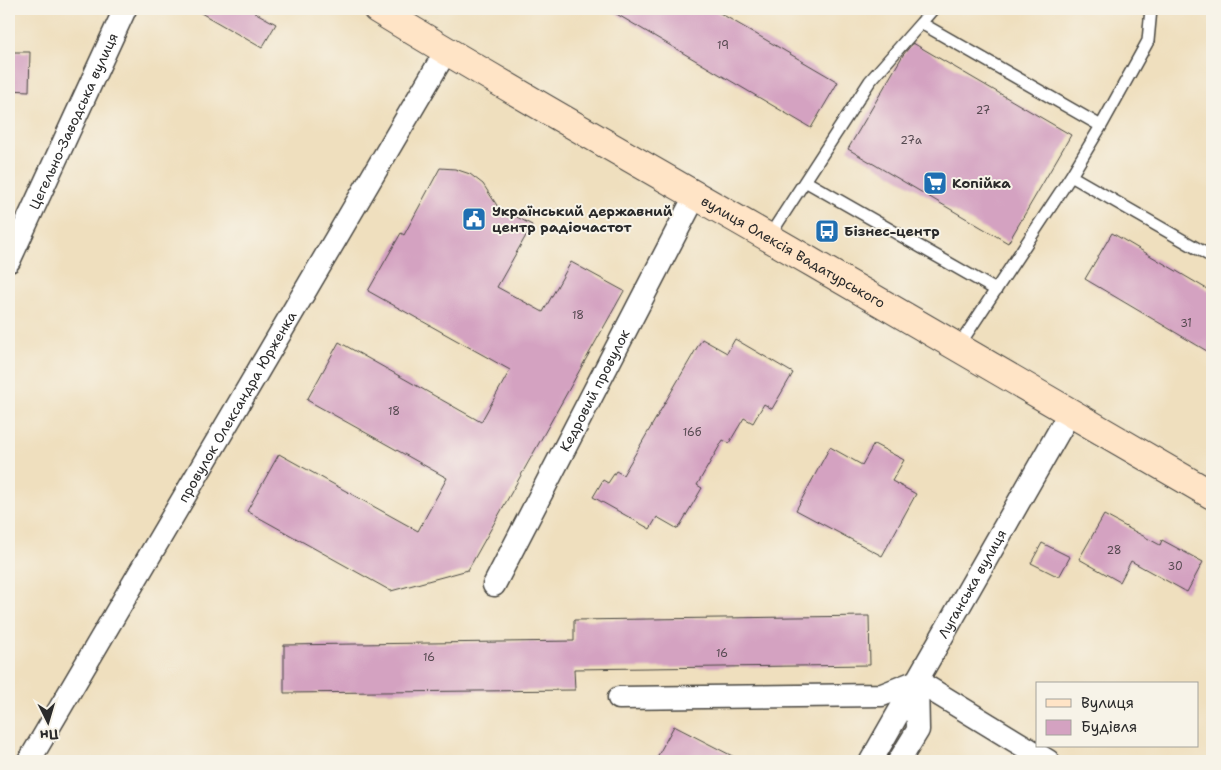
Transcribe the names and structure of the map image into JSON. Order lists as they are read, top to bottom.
{
  "streets": {
    "main road": ["вулиця Олексія Вадатурського"],
    "street": [
      "Цегельно-Заводська вулиця",
      "Кедровий провулок",
      "провулок Олександра Юрженка",
      "Луганська вулиця"
    ]
  },
  "crossings": [
    ["вулиця Олексія Вадатурського", "Кедровий провулок"],
    ["вулиця Олексія Вадатурського", "провулок Олександра Юрженка"],
    ["вулиця Олексія Вадатурського", "Луганська вулиця"]
  ],
  "places": {
    "supermarket": ["Копійка"],
    "public building": ["Український державний центр радіочастот"],
    "bus stop": ["Бізнес-центр"]
  },
  "house_numbers": [
    "19",
    "27",
    "27а",
    "18",
    "31",
    "18",
    "16б",
    "28",
    "30",
    "16",
    "16"
  ],
  "legend": ["Вулиця", "Будівля"],
  "north": "bottom"
}
